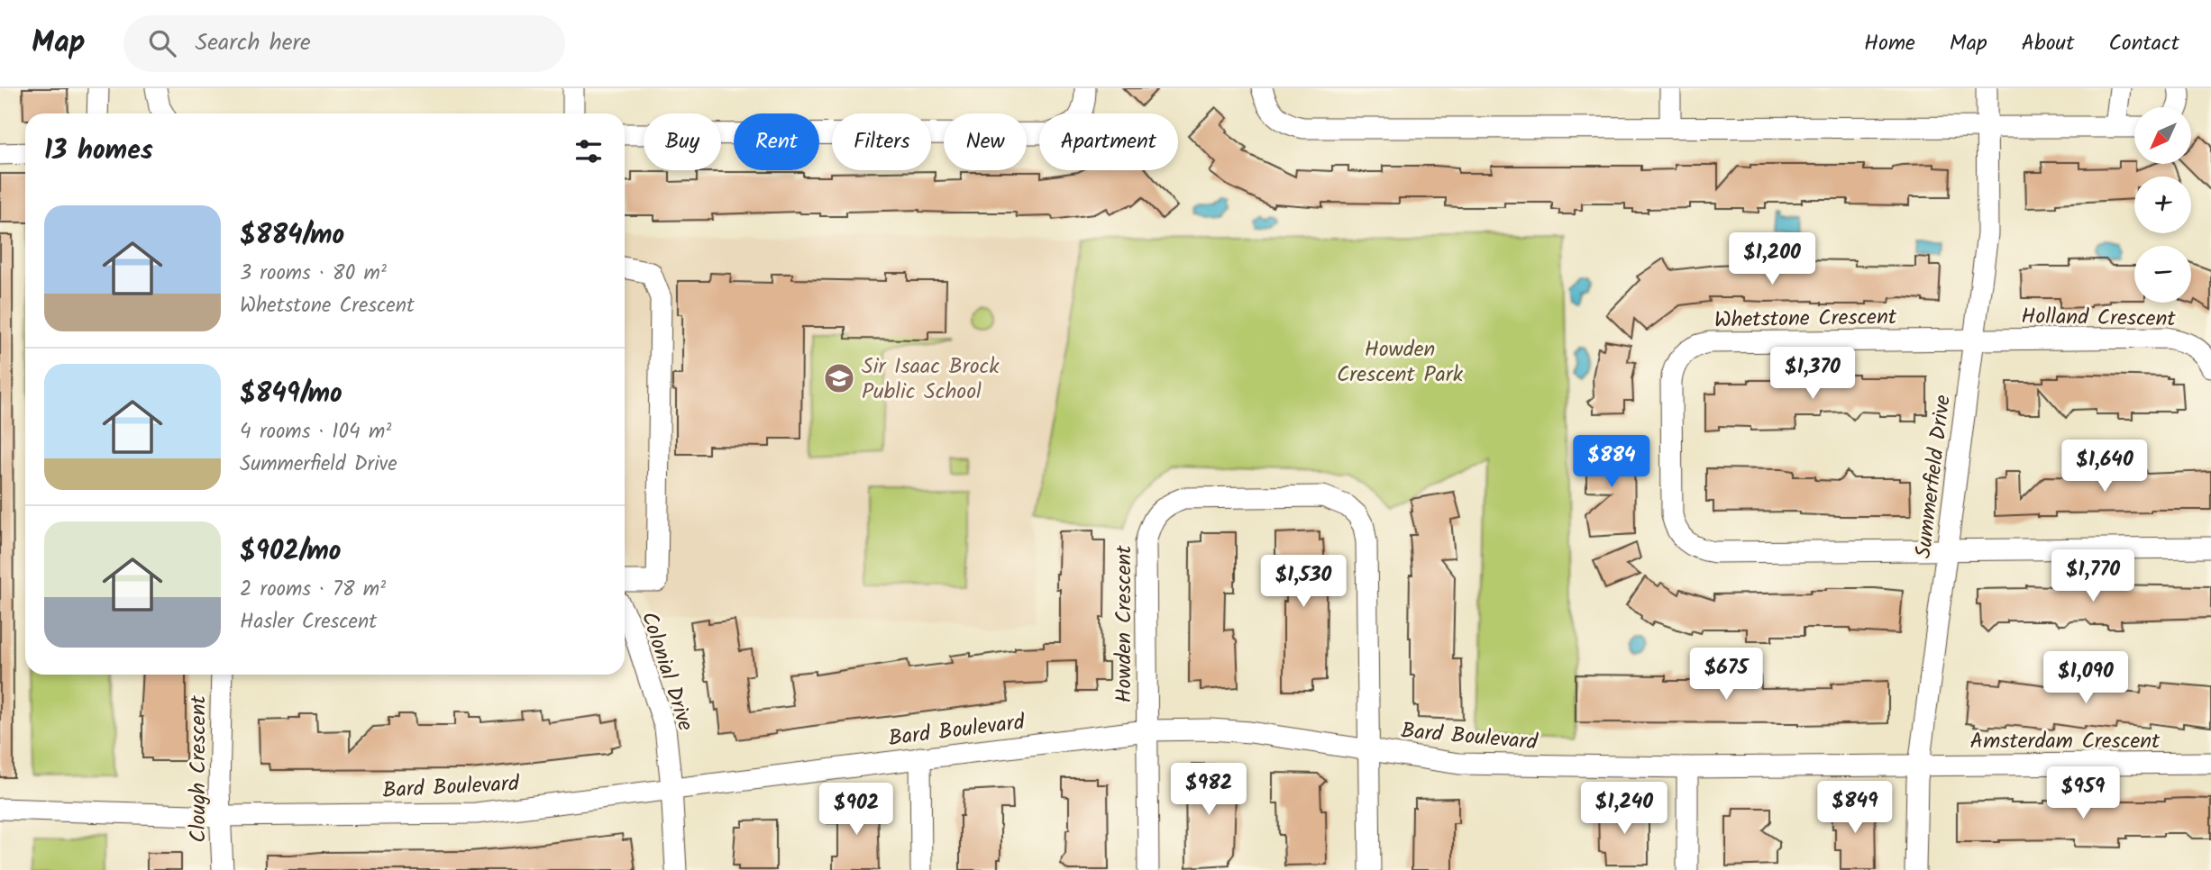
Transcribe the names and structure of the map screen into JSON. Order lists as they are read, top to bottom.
{
  "streets": {
    "street": [
      "Holland Crescent",
      "Whetstone Crescent",
      "Summerfield Drive",
      "Howden Crescent",
      "Colonial Drive",
      "Bard Boulevard",
      "Amsterdam Crescent",
      "Clough Crescent"
    ]
  },
  "crossings": [
    ["Holland Crescent", "Whetstone Crescent"],
    ["Holland Crescent", "Summerfield Drive"],
    ["Whetstone Crescent", "Summerfield Drive"],
    ["Summerfield Drive", "Bard Boulevard"],
    ["Summerfield Drive", "Amsterdam Crescent"],
    ["Howden Crescent", "Bard Boulevard"],
    ["Colonial Drive", "Bard Boulevard"],
    ["Bard Boulevard", "Amsterdam Crescent"],
    ["Bard Boulevard", "Clough Crescent"]
  ],
  "parks": ["Howden Crescent Park"],
  "places": {
    "school or university": ["Sir Isaac Brock Public School"]
  },
  "north": "bottom left",
  "page": {
    "header": "Map",
    "search": "Search here",
    "nav": [
      "Home",
      "Map",
      "About",
      "Contact"
    ],
    "map_buttons": ["+", "−"],
    "chip": [
      "Buy",
      "Rent",
      "Filters",
      "New",
      "Apartment"
    ],
    "heading": "13 homes",
    "list": [
      {
        "name": "$884/mo",
        "note": "3 rooms · 80 m² · Whetstone Crescent"
      },
      {
        "name": "$849/mo",
        "note": "4 rooms · 104 m² · Summerfield Drive"
      },
      {
        "name": "$902/mo",
        "note": "2 rooms · 78 m² · Hasler Crescent"
      }
    ],
    "price": [
      "$1,200",
      "$1,370",
      "$884",
      "$1,640",
      "$1,770",
      "$1,530",
      "$675",
      "$1,090",
      "$982",
      "$959",
      "$849",
      "$1,240",
      "$902"
    ]
  }
}
